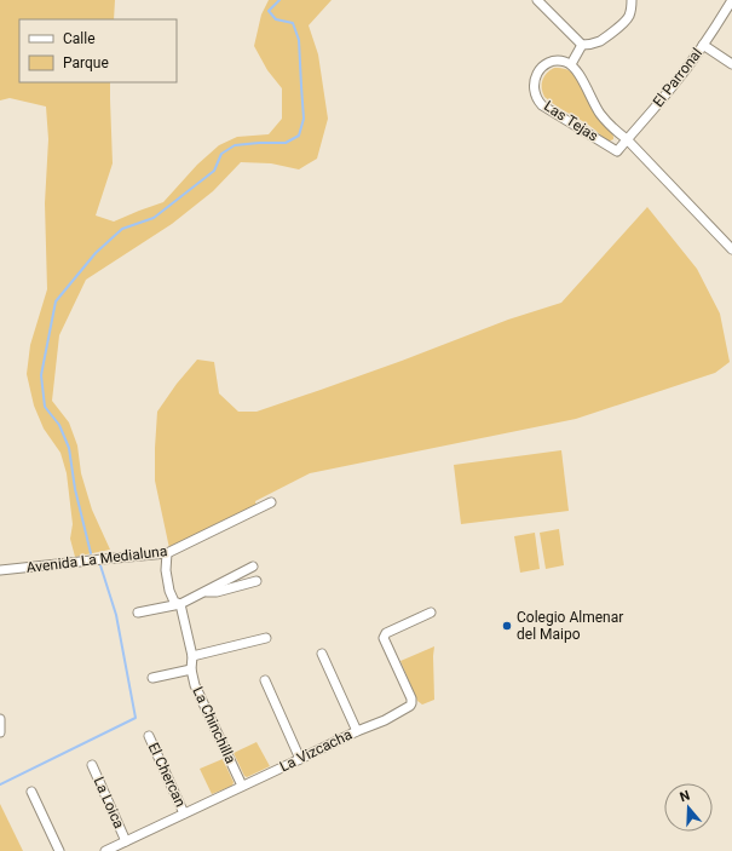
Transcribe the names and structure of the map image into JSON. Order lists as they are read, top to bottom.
{
  "streets": {
    "street": [
      "El Parronal",
      "Las Tejas",
      "Avenida La Medialuna",
      "La Chinchilla",
      "La Vizcacha",
      "El Chercan",
      "La Loica"
    ]
  },
  "crossings": [
    ["El Parronal", "Las Tejas"],
    ["Avenida La Medialuna", "La Chinchilla"],
    ["La Chinchilla", "La Vizcacha"],
    ["La Vizcacha", "El Chercan"],
    ["La Vizcacha", "La Loica"]
  ],
  "places": ["Colegio Almenar del Maipo"],
  "legend": ["Calle", "Parque"],
  "north": "top"
}
